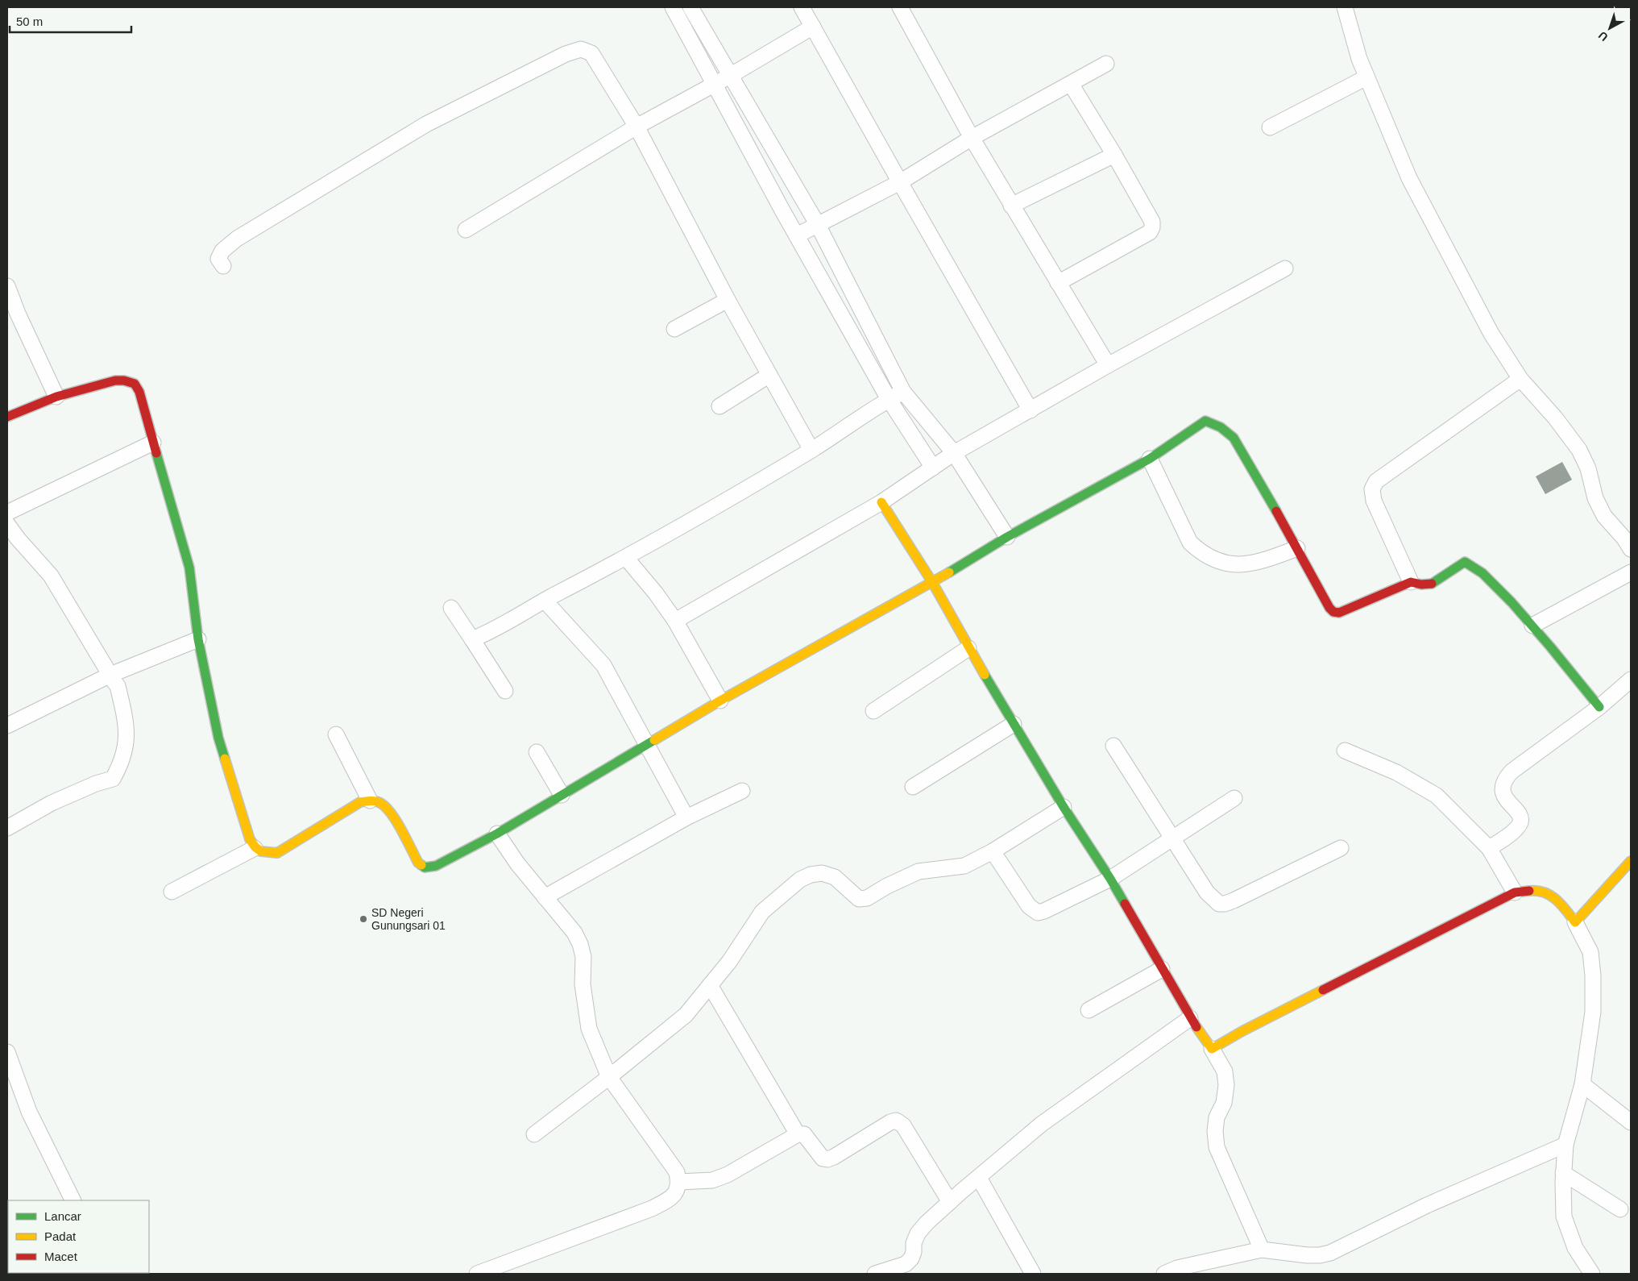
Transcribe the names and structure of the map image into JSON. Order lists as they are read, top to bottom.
{
  "places": ["SD Negeri Gunungsari 01"],
  "legend": ["Lancar", "Padat", "Macet"],
  "scale_bar": "50 m",
  "north": "bottom left"
}
